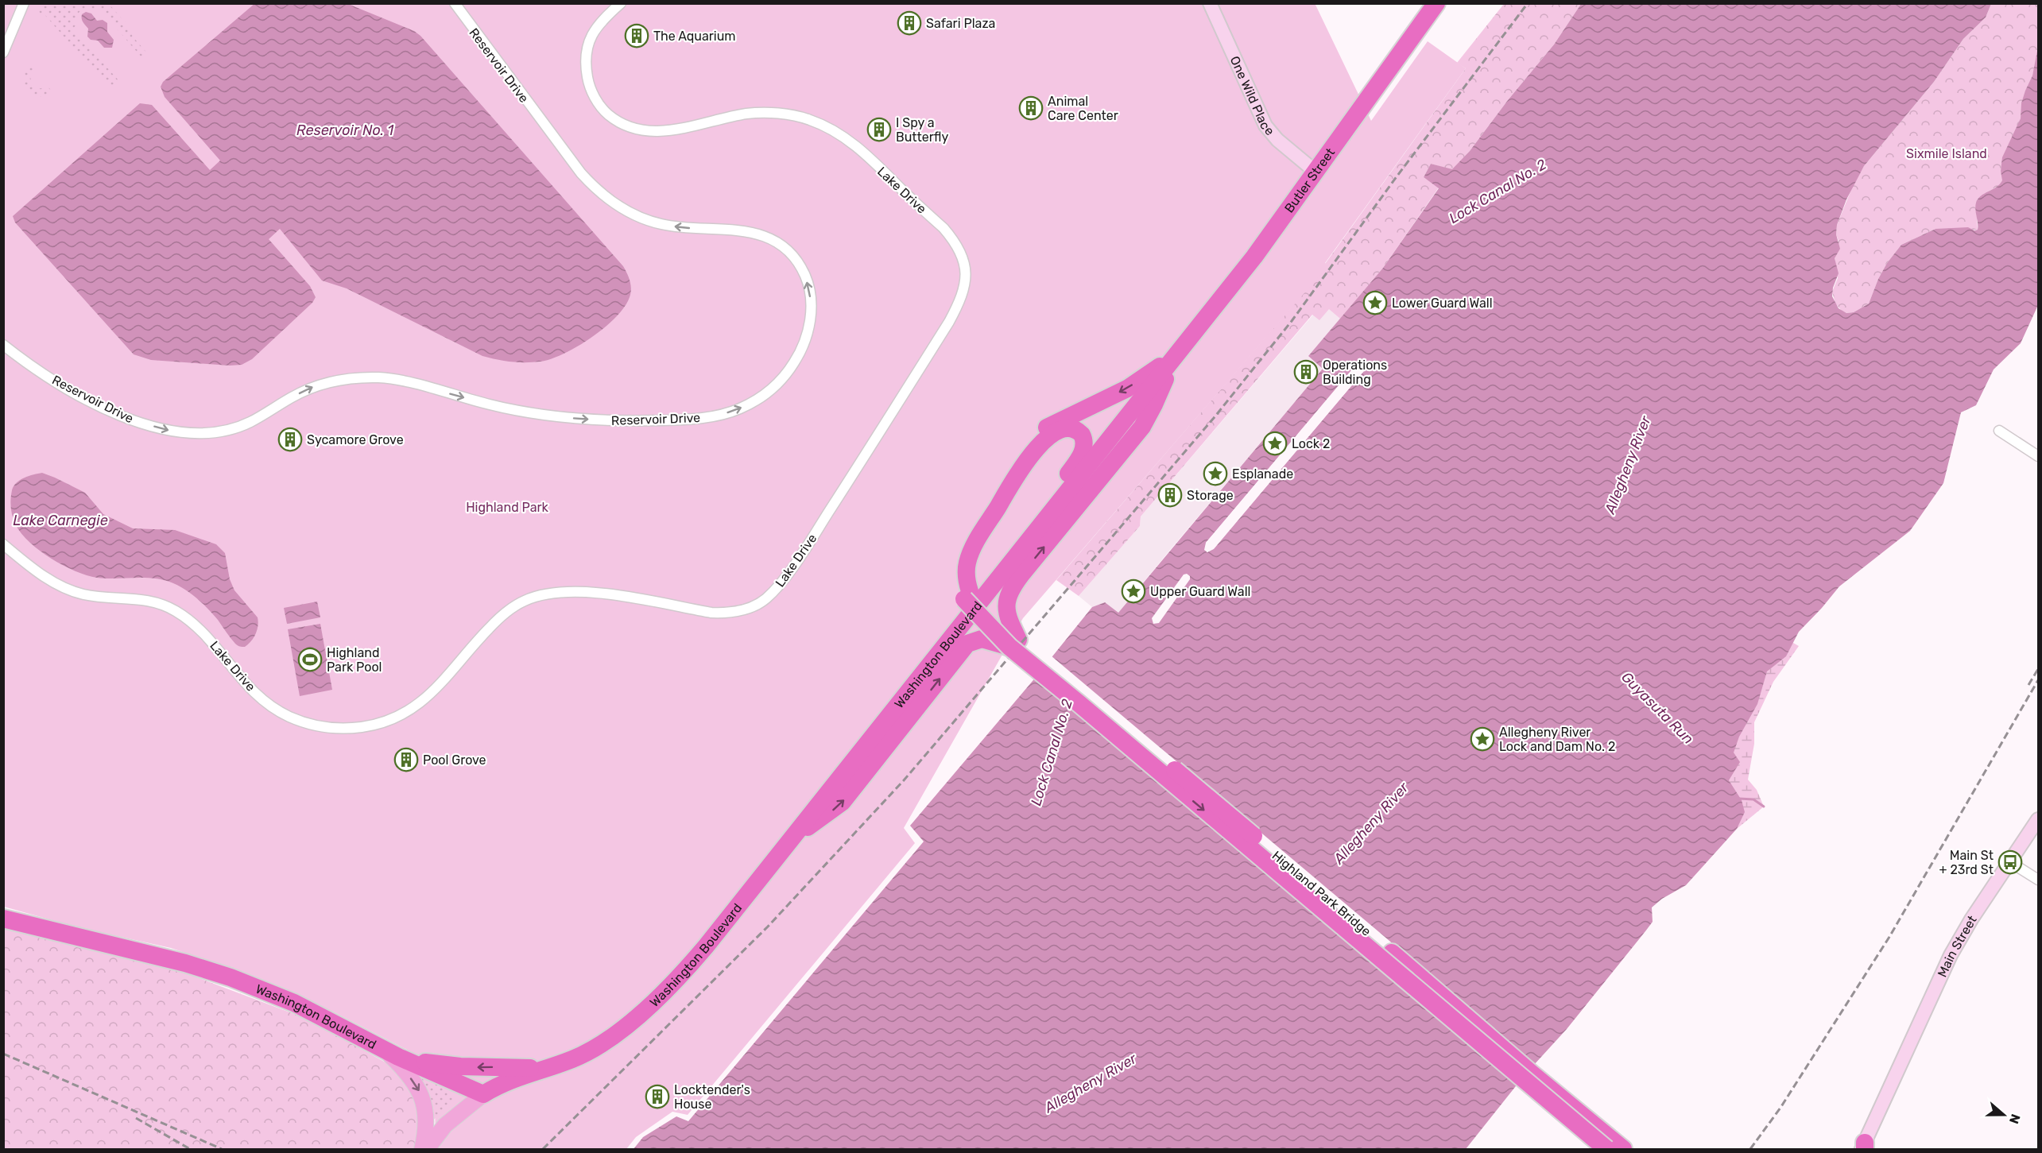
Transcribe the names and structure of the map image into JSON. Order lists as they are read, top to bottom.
{
  "streets": {
    "highway": ["Butler Street", "Washington Boulevard", "Highland Park Bridge"],
    "main road": ["One Wild Place", "Main Street"],
    "street": ["Reservoir Drive", "Lake Drive"]
  },
  "crossings": [
    ["One Wild Place", "Butler Street"],
    ["Butler Street", "Washington Boulevard"]
  ],
  "water": [
    "Reservoir No. 1",
    "Lock Canal No. 2",
    "Allegheny River",
    "Lake Carnegie",
    "Guyasuta Run"
  ],
  "parks": ["Sixmile Island", "Highland Park"],
  "places": {
    "building": [
      "Safari Plaza",
      "The Aquarium",
      "Animal Care Center",
      "I Spy a Butterfly",
      "Operations Building",
      "Sycamore Grove",
      "Storage",
      "Pool Grove",
      "Locktender's House"
    ],
    "place": [
      "Lower Guard Wall",
      "Lock 2",
      "Esplanade",
      "Upper Guard Wall",
      "Allegheny River Lock and Dam No. 2"
    ],
    "sports": ["Highland Park Pool"],
    "bus stop": ["Main St + 23rd St"]
  },
  "north": "right"
}
